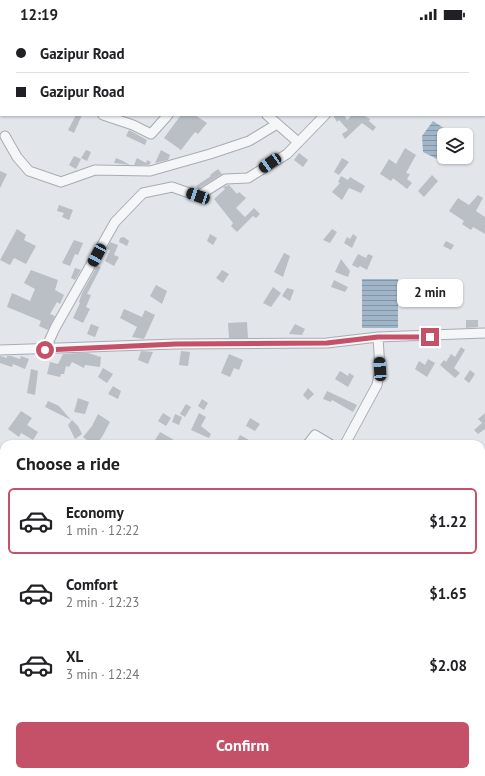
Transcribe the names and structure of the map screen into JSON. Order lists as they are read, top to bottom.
{
  "page": {
    "status": "12:19",
    "banner": ["Gazipur Road", "Gazipur Road"],
    "bubble": "2 min",
    "heading": "Choose a ride",
    "list": [
      {
        "name": "Economy",
        "note": "1 min · 12:22",
        "value": "$1.22"
      },
      {
        "name": "Comfort",
        "note": "2 min · 12:23",
        "value": "$1.65"
      },
      {
        "name": "XL",
        "note": "3 min · 12:24",
        "value": "$2.08"
      }
    ],
    "buttons": "Confirm"
  }
}
